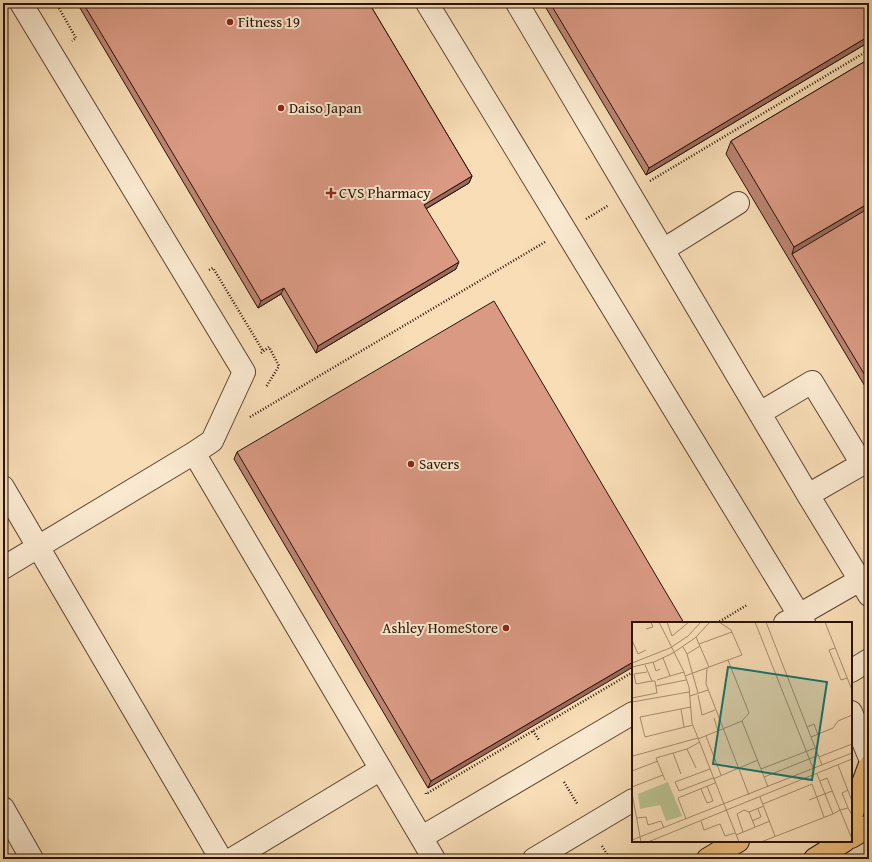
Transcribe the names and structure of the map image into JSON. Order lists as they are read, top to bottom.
{
  "places": {
    "other": [
      "Fitness 19",
      "Daiso Japan",
      "Savers",
      "Ashley HomeStore"
    ],
    "health": ["CVS Pharmacy"]
  }
}
